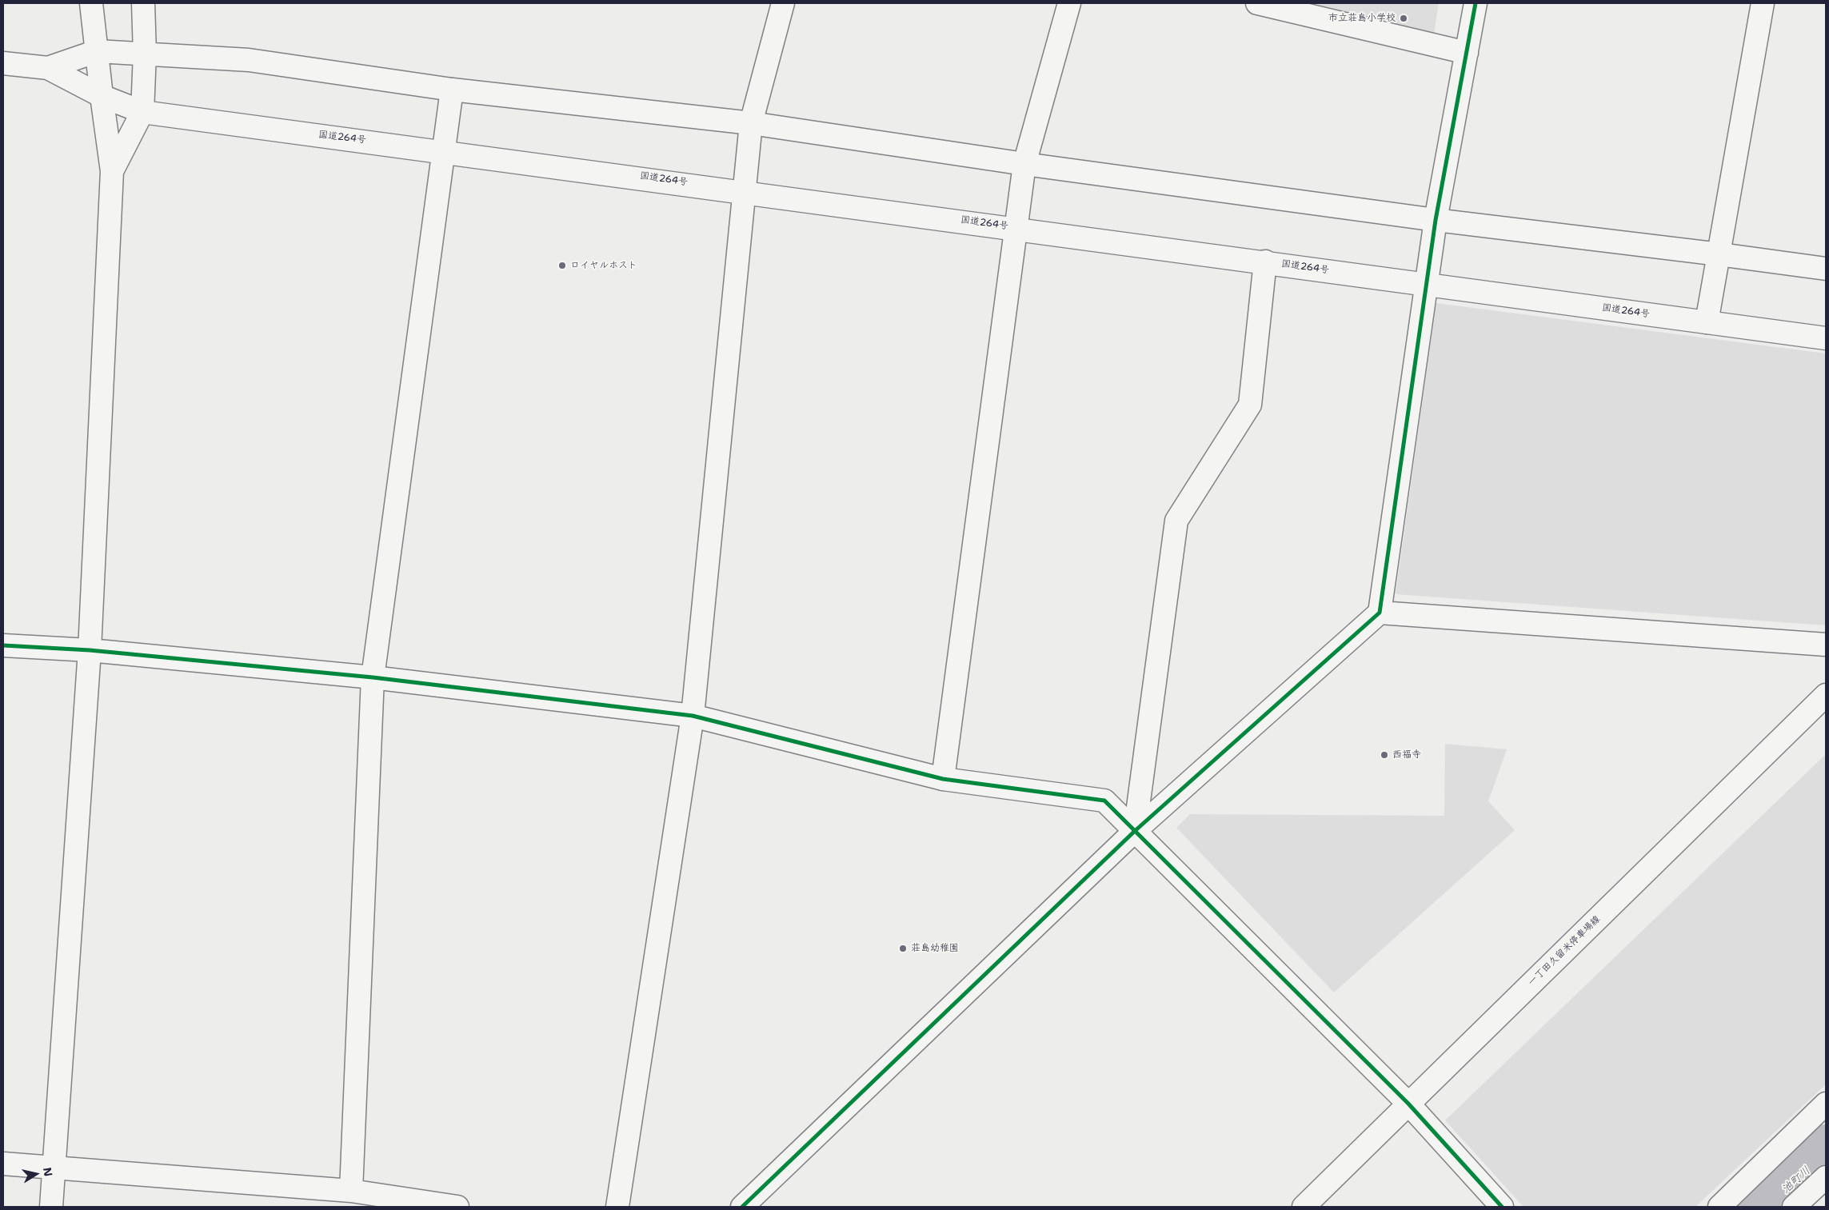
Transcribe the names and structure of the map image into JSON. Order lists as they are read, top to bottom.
{
  "streets": {
    "main road": ["国道264号", "一丁田久留米停車場線"]
  },
  "water": ["池町川"],
  "places": [
    "市立荘島小学校",
    "ロイヤルホスト",
    "西福寺",
    "荘島幼稚園"
  ],
  "north": "right"
}
